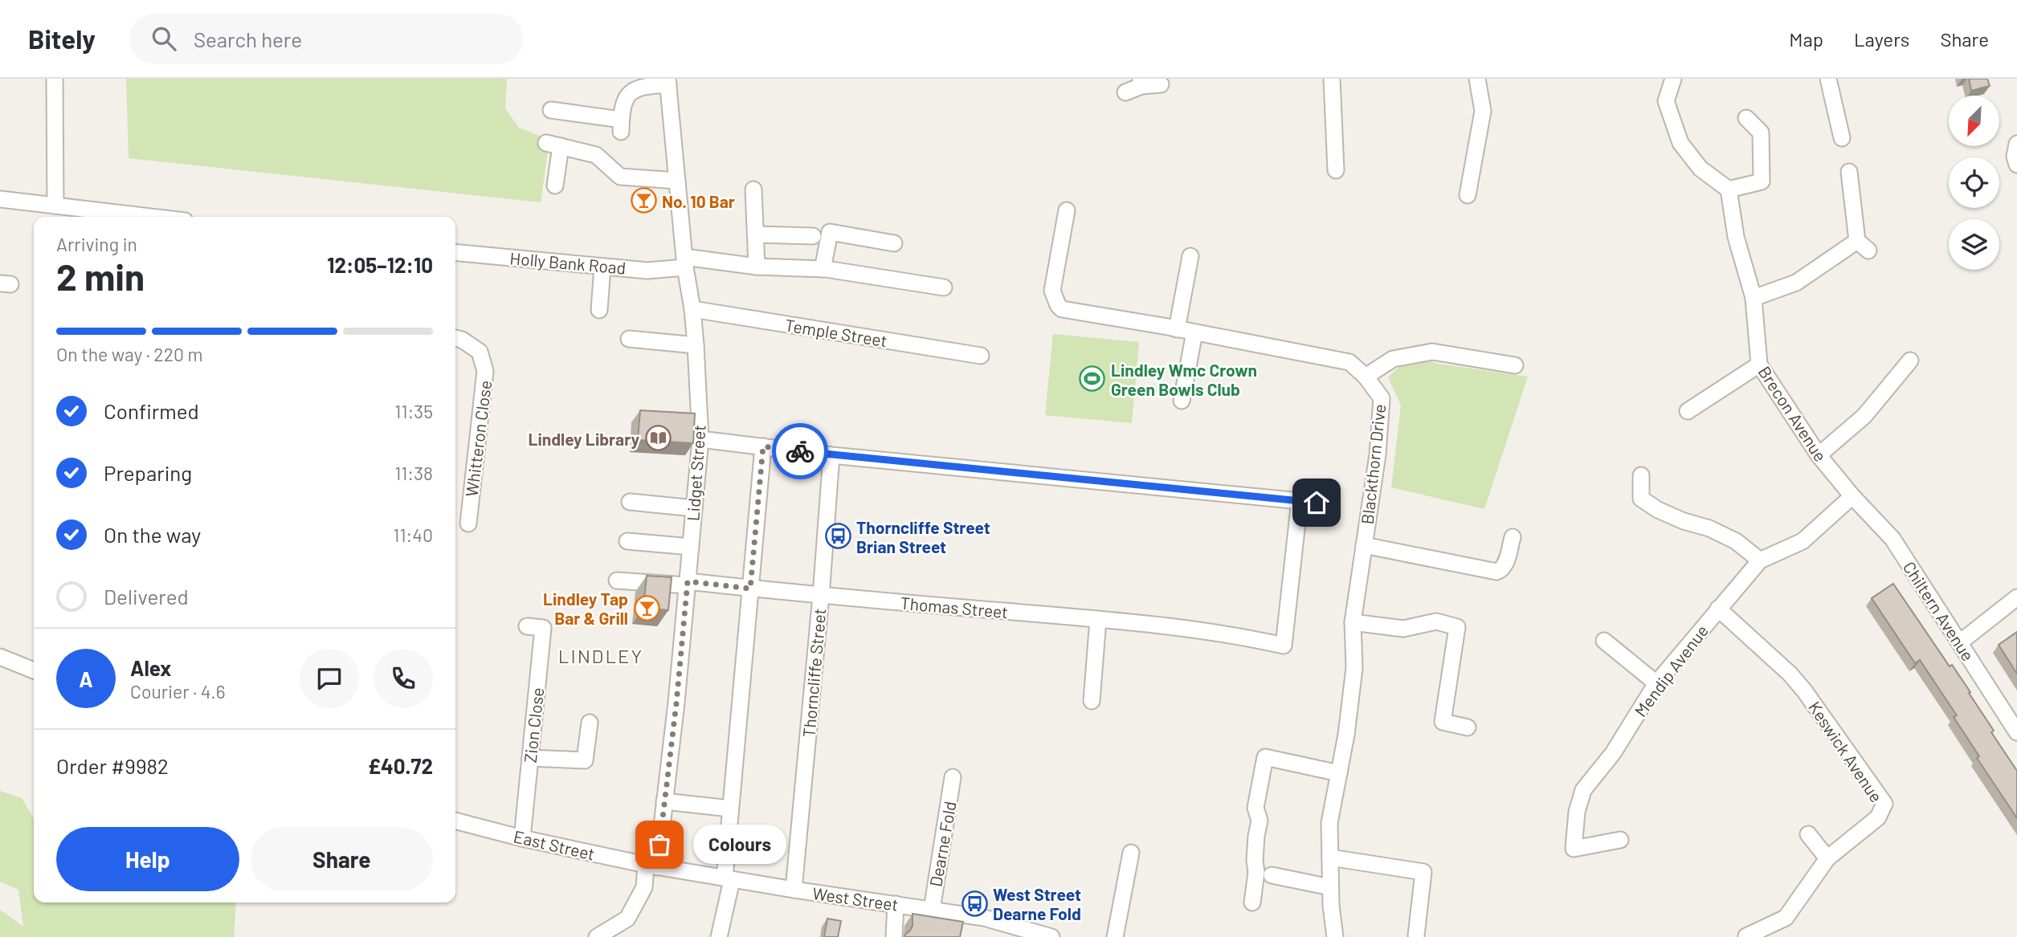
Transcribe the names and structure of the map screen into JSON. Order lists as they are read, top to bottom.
{
  "streets": {
    "street": [
      "Holly Bank Road",
      "Temple Street",
      "Brecon Avenue",
      "Whitteron Close",
      "Blackthorn Drive",
      "Lidget Street",
      "Thomas Street",
      "Chiltern Avenue",
      "Mendip Avenue",
      "Thorncliffe Street",
      "Zion Close",
      "Keswick Avenue",
      "Dearne Fold",
      "East Street",
      "West Street"
    ]
  },
  "crossings": [
    ["Holly Bank Road", "Lidget Street"],
    ["Temple Street", "Lidget Street"],
    ["Brecon Avenue", "Chiltern Avenue"],
    ["Brecon Avenue", "Mendip Avenue"],
    ["Lidget Street", "Thomas Street"],
    ["Lidget Street", "East Street"],
    ["Lidget Street", "West Street"],
    ["Thomas Street", "Thorncliffe Street"],
    ["Chiltern Avenue", "Mendip Avenue"],
    ["Mendip Avenue", "Keswick Avenue"],
    ["Thorncliffe Street", "West Street"],
    ["Zion Close", "East Street"],
    ["Dearne Fold", "West Street"],
    ["East Street", "West Street"]
  ],
  "districts": ["LINDLEY"],
  "places": {
    "bar": ["No. 10 Bar", "Lindley Tap Bar & Grill"],
    "sports": ["Lindley Wmc Crown Green Bowls Club"],
    "library": ["Lindley Library"],
    "bus stop": ["Thorncliffe Street Brian Street", "West Street Dearne Fold"],
    "other": ["Colours"]
  },
  "north": "bottom left",
  "page": {
    "header": "Bitely",
    "search": "Search here",
    "nav": ["Map", "Layers", "Share"],
    "heading": ["2 min", "Arriving in", "12:05–12:10"],
    "panel": [
      "Alex",
      "Courier · 4.6",
      "Order #9982",
      "£40.72"
    ],
    "bar": "On the way · 220 m",
    "list": [
      ["Confirmed", "11:35"],
      ["Preparing", "11:38"],
      ["On the way", "11:40"],
      "Delivered"
    ],
    "round": "A",
    "buttons": ["Help", "Share"],
    "bubble": "Colours"
  }
}
